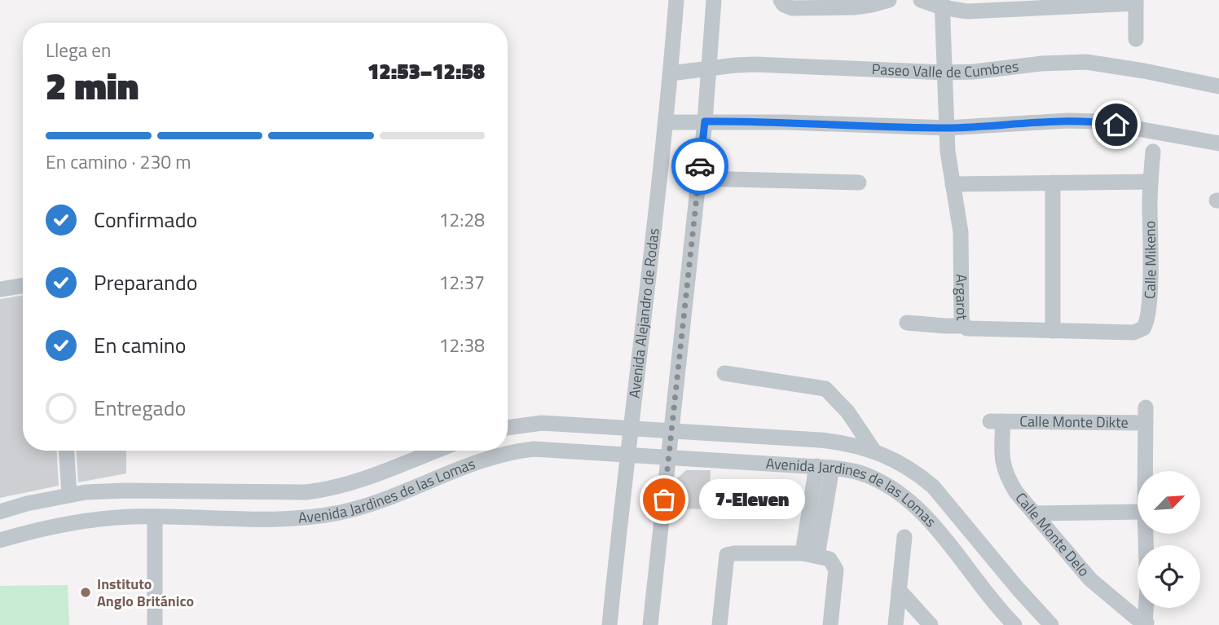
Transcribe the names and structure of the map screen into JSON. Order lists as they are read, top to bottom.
{
  "streets": {
    "street": [
      "Paseo Valle de Cumbres",
      "Calle Mikeno",
      "Argarot",
      "Avenida Alejandro de Rodas",
      "Calle Monte Dikte",
      "Avenida Jardines de las Lomas",
      "Calle Monte Delo"
    ]
  },
  "crossings": [
    ["Paseo Valle de Cumbres", "Argarot"],
    ["Paseo Valle de Cumbres", "Avenida Alejandro de Rodas"],
    ["Calle Mikeno", "Argarot"],
    ["Avenida Alejandro de Rodas", "Avenida Jardines de las Lomas"],
    ["Calle Monte Dikte", "Calle Monte Delo"]
  ],
  "places": ["7-Eleven", "Instituto Anglo Británico"],
  "north": "top right",
  "page": {
    "heading": ["2 min", "Llega en", "12:53–12:58"],
    "bar": "En camino · 230 m",
    "list": [
      ["Confirmado", "12:28"],
      ["Preparando", "12:37"],
      ["En camino", "12:38"],
      "Entregado"
    ],
    "bubble": "7-Eleven"
  }
}
